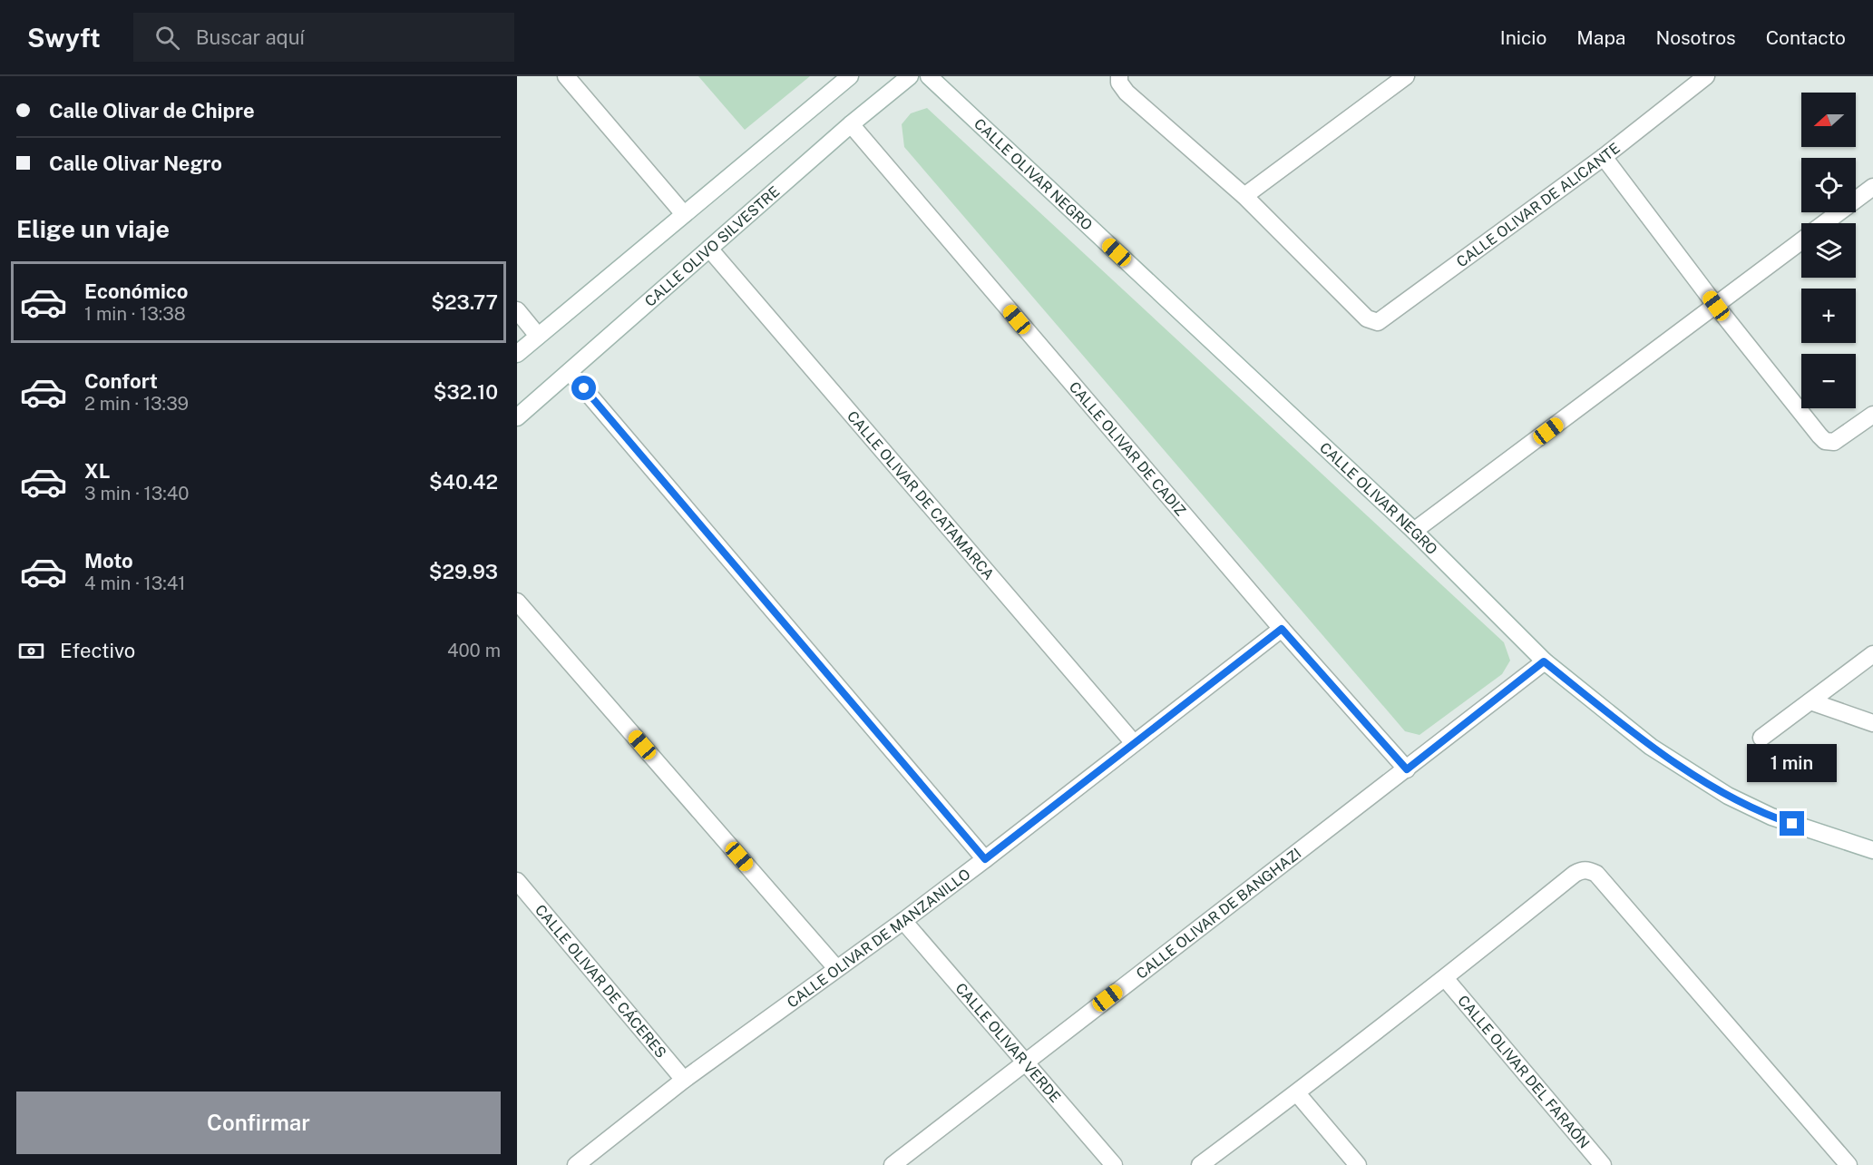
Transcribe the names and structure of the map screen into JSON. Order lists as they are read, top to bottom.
{
  "streets": {
    "street": [
      "CALLE OLIVAR NEGRO",
      "CALLE OLIVAR DE ALICANTE",
      "CALLE OLIVO SILVESTRE",
      "CALLE OLIVAR DE CADIZ",
      "CALLE OLIVAR DE CATAMARCA",
      "CALLE OLIVAR DE BANGHAZI",
      "CALLE OLIVAR DE MANZANILLO",
      "CALLE OLIVAR DE CÁCERES",
      "CALLE OLIVAR VERDE",
      "CALLE OLIVAR DEL FARAÓN"
    ]
  },
  "crossings": [
    ["CALLE OLIVAR NEGRO", "CALLE OLIVAR DE BANGHAZI"],
    ["CALLE OLIVO SILVESTRE", "CALLE OLIVAR DE CADIZ"],
    ["CALLE OLIVO SILVESTRE", "CALLE OLIVAR DE CATAMARCA"],
    ["CALLE OLIVAR DE CADIZ", "CALLE OLIVAR DE BANGHAZI"],
    ["CALLE OLIVAR DE CADIZ", "CALLE OLIVAR DE MANZANILLO"],
    ["CALLE OLIVAR DE CATAMARCA", "CALLE OLIVAR DE MANZANILLO"],
    ["CALLE OLIVAR DE BANGHAZI", "CALLE OLIVAR VERDE"],
    ["CALLE OLIVAR DE MANZANILLO", "CALLE OLIVAR DE CÁCERES"],
    ["CALLE OLIVAR DE MANZANILLO", "CALLE OLIVAR VERDE"]
  ],
  "north": "left",
  "page": {
    "header": "Swyft",
    "search": "Buscar aquí",
    "nav": [
      "Inicio",
      "Mapa",
      "Nosotros",
      "Contacto"
    ],
    "banner": ["Calle Olivar de Chipre", "Calle Olivar Negro"],
    "map_buttons": ["+", "−"],
    "heading": "Elige un viaje",
    "list": [
      {
        "name": "Económico",
        "note": "1 min · 13:38",
        "value": "$23.77"
      },
      {
        "name": "Confort",
        "note": "2 min · 13:39",
        "value": "$32.10"
      },
      {
        "name": "XL",
        "note": "3 min · 13:40",
        "value": "$40.42"
      },
      {
        "name": "Moto",
        "note": "4 min · 13:41",
        "value": "$29.93"
      }
    ],
    "pay": ["Efectivo", "400 m"],
    "bubble": "1 min",
    "buttons": "Confirmar"
  }
}
